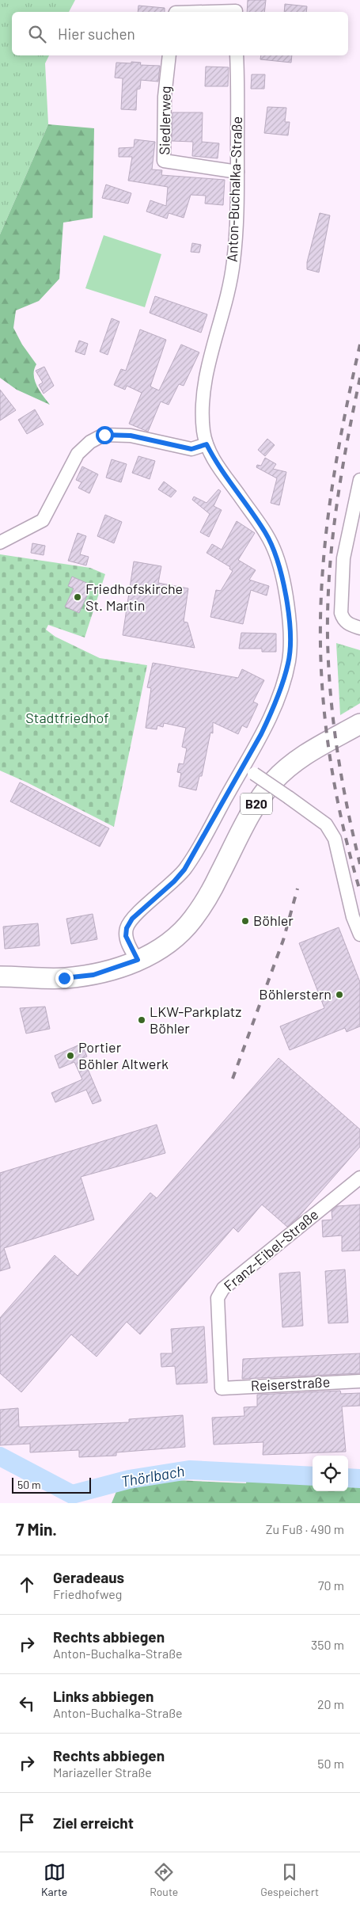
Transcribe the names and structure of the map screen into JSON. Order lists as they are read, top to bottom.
{
  "streets": {
    "main road": ["B20"],
    "street": [
      "Siedlerweg",
      "Anton-Buchalka-Straße",
      "Franz-Eibel-Straße",
      "Reiserstraße"
    ]
  },
  "crossings": [
    ["Siedlerweg", "Anton-Buchalka-Straße"],
    ["Anton-Buchalka-Straße", "B20"],
    ["Franz-Eibel-Straße", "Reiserstraße"]
  ],
  "water": ["Thörlbach"],
  "parks": ["Stadtfriedhof"],
  "places": [
    "Friedhofskirche St. Martin",
    "Böhler",
    "Böhlerstern",
    "LKW-Parkplatz Böhler",
    "Portier Böhler Altwerk"
  ],
  "scale_bar": "50 m",
  "page": {
    "search": "Hier suchen",
    "scale": "50 m",
    "heading": ["7 Min.", "Zu Fuß · 490 m"],
    "list": [
      ["Geradeaus", "Friedhofweg", "70 m"],
      ["Rechts abbiegen", "Anton-Buchalka-Straße", "350 m"],
      ["Links abbiegen", "Anton-Buchalka-Straße", "20 m"],
      ["Rechts abbiegen", "Mariazeller Straße", "50 m"],
      "Ziel erreicht"
    ],
    "nav": ["Karte", "Route", "Gespeichert"]
  }
}
